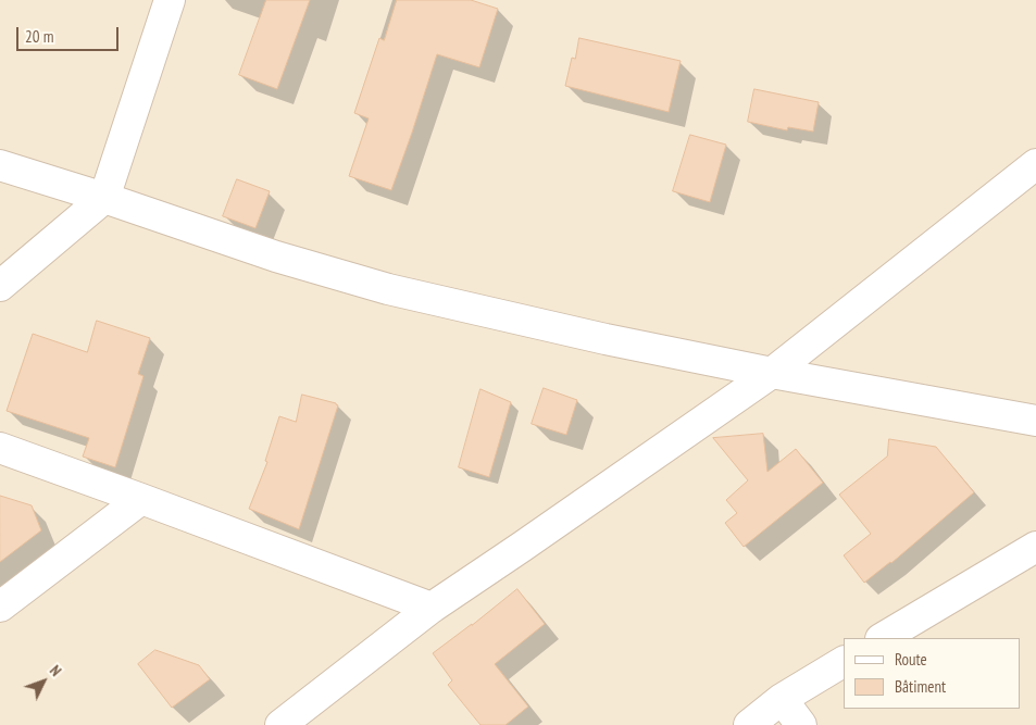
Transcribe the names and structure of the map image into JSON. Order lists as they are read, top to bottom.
{
  "legend": ["Route", "Bâtiment"],
  "scale_bar": "20 m",
  "north": "top right"
}
